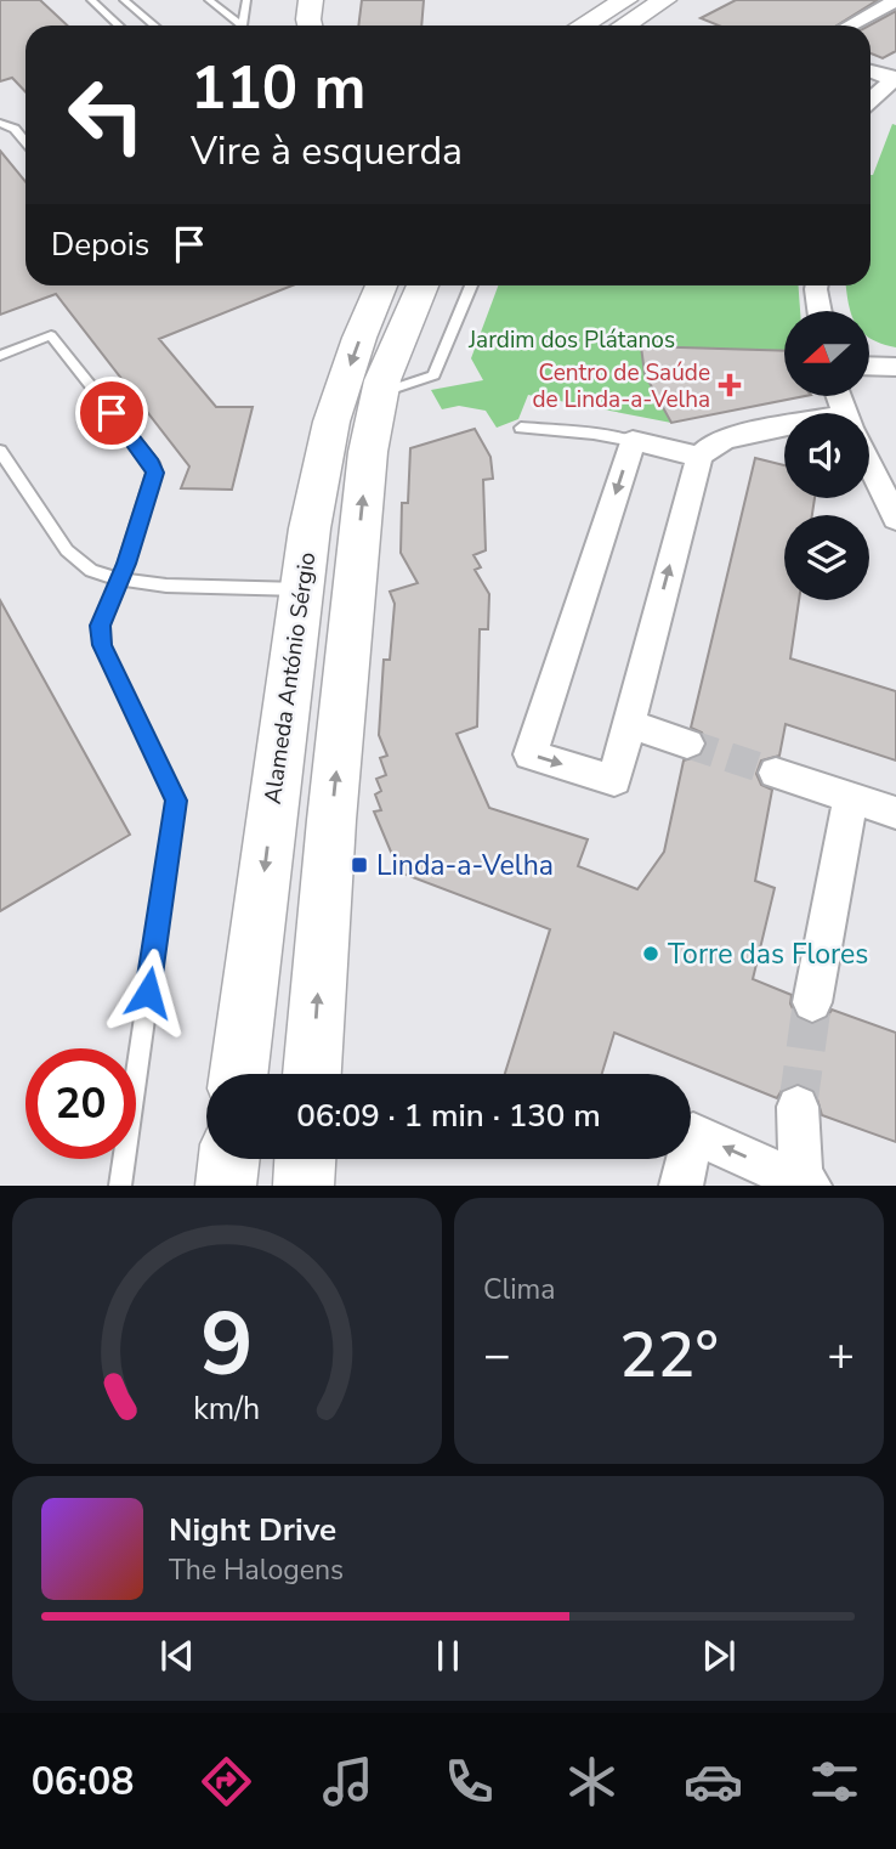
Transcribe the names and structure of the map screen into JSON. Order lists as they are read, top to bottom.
{
  "streets": {
    "street": ["Alameda António Sérgio"]
  },
  "parks": ["Jardim dos Plátanos"],
  "places": {
    "health": ["Centro de Saúde de Linda-a-Velha"],
    "transit": ["Linda-a-Velha"],
    "other": ["Torre das Flores"]
  },
  "north": "left",
  "page": {
    "turn": ["110 m", "Vire à esquerda"],
    "then": "Depois",
    "limit": "20",
    "trip": "06:09 · 1 min · 130 m",
    "tile": "Clima",
    "heat": ["−", "22°", "+"],
    "song": ["Night Drive", "The Halogens"],
    "tabs": "06:08",
    "gauge": ["9", "km/h"]
  }
}
